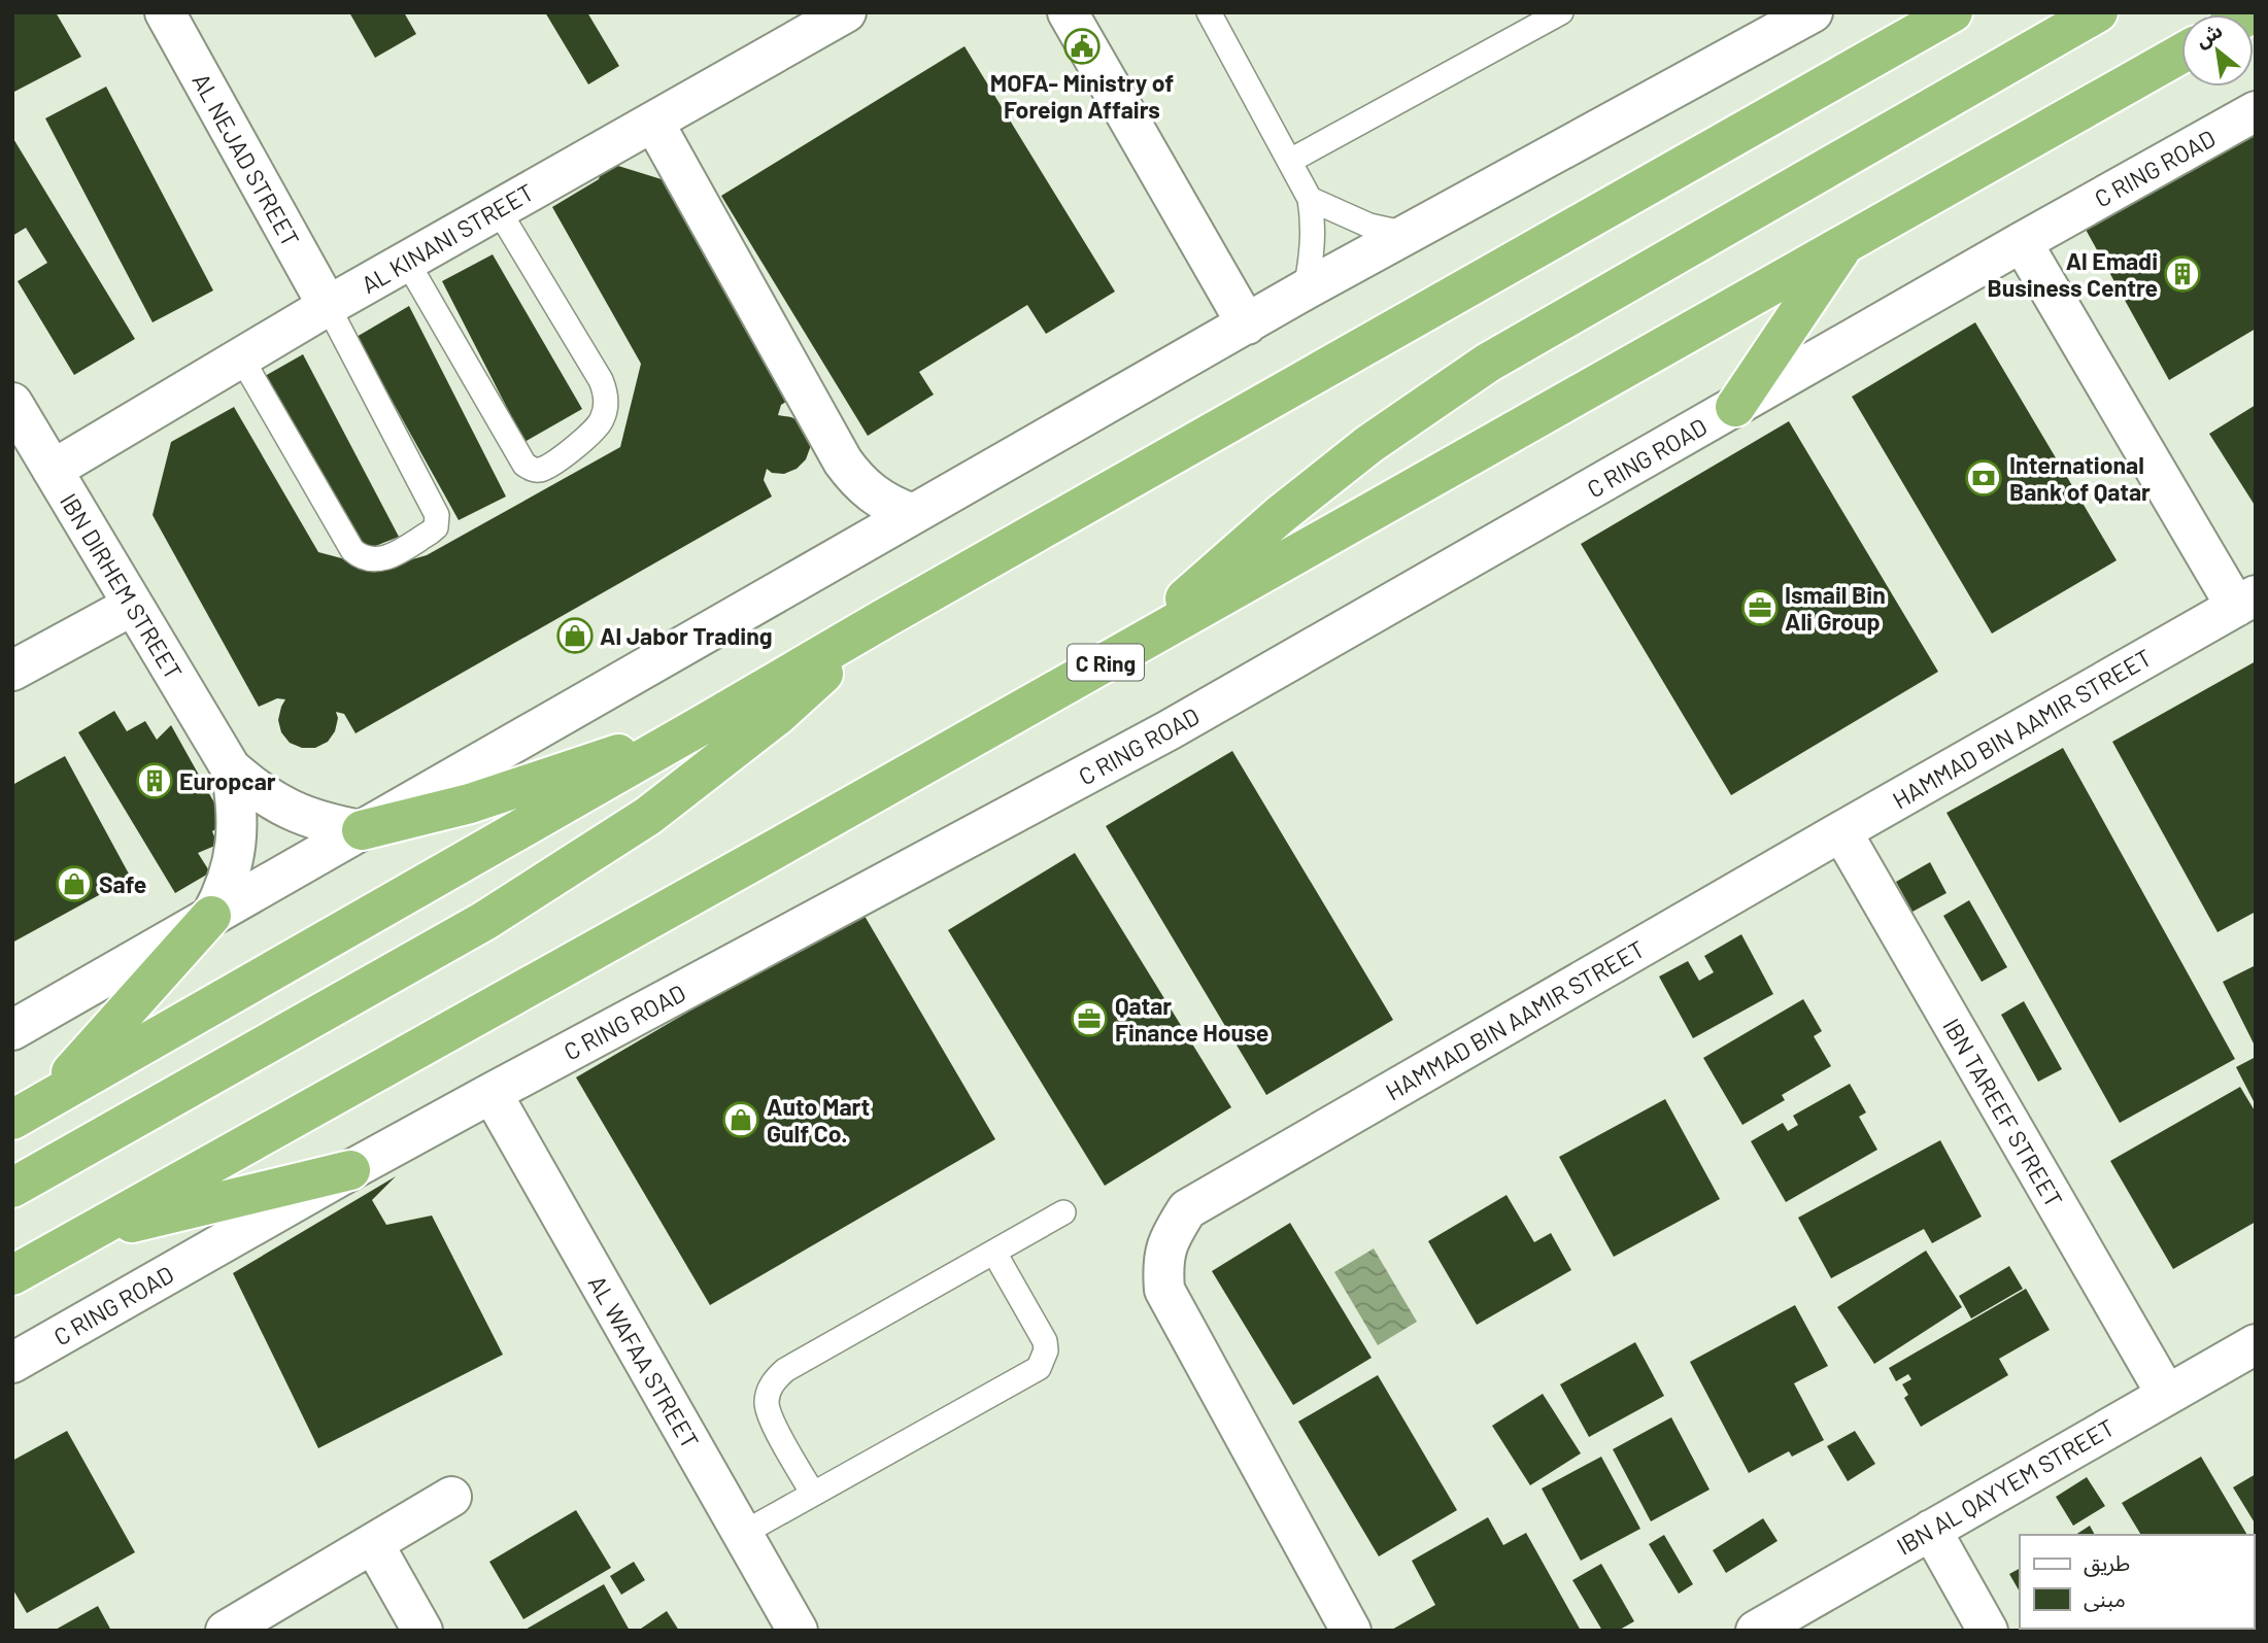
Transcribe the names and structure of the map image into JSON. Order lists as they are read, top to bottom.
{
  "streets": {
    "highway": ["C Ring"],
    "street": [
      "AL NEJAD STREET",
      "C RING ROAD",
      "AL KINANI STREET",
      "IBN DIRHEM STREET",
      "HAMMAD BIN AAMIR STREET",
      "IBN TAREEF STREET",
      "AL WAFAA STREET",
      "IBN AL QAYYEM STREET"
    ]
  },
  "crossings": [
    ["AL NEJAD STREET", "AL KINANI STREET"],
    ["C RING ROAD", "AL WAFAA STREET"],
    ["AL KINANI STREET", "IBN DIRHEM STREET"],
    ["HAMMAD BIN AAMIR STREET", "IBN TAREEF STREET"],
    ["IBN TAREEF STREET", "IBN AL QAYYEM STREET"]
  ],
  "places": {
    "public building": ["MOFA- Ministry of Foreign Affairs"],
    "building": ["Al Emadi Business Centre", "Europcar"],
    "bank": ["International Bank of Qatar"],
    "office": ["Ismail Bin Ali Group", "Qatar Finance House"],
    "shop": ["Al Jabor Trading", "Safe", "Auto Mart Gulf Co."]
  },
  "legend": ["طريق", "مبنى"],
  "north": "top left"
}
